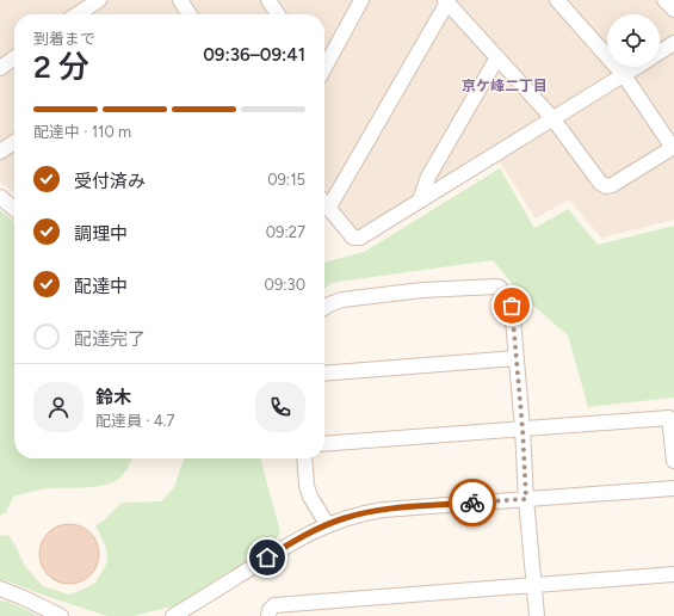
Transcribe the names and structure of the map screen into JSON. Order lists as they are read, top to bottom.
{
  "districts": ["京ケ峰二丁目"],
  "page": {
    "heading": ["2 分", "到着まで", "09:36–09:41"],
    "panel": ["鈴木", "配達員 · 4.7"],
    "bar": "配達中 · 110 m",
    "list": [
      ["受付済み", "09:15"],
      ["調理中", "09:27"],
      ["配達中", "09:30"],
      "配達完了"
    ]
  }
}
